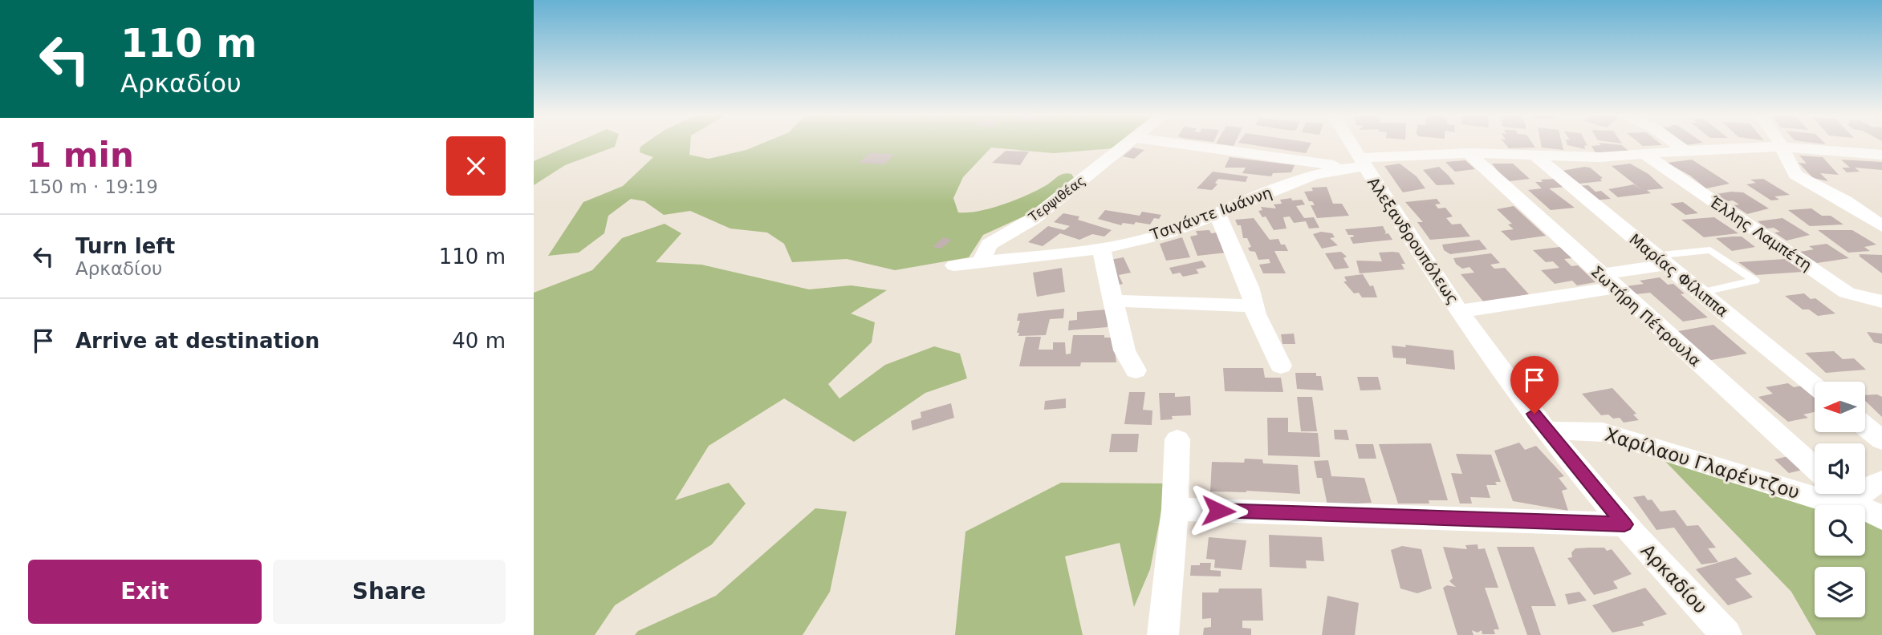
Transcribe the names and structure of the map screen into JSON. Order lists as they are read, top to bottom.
{
  "streets": {
    "street": [
      "Τερψιθέας",
      "Τσιγάντε Ιωάννη",
      "Έλλης Λαμπέτη",
      "Αλεξανδρουπόλεως",
      "Μαρίας Φίλιππα",
      "Σωτήρη Πέτρουλα",
      "Χαρίλαου Γλαρέντζου",
      "Αρκαδίου"
    ]
  },
  "crossings": [
    ["Τερψιθέας", "Τσιγάντε Ιωάννη"],
    ["Τσιγάντε Ιωάννη", "Αλεξανδρουπόλεως"],
    ["Αλεξανδρουπόλεως", "Αρκαδίου"],
    ["Χαρίλαου Γλαρέντζου", "Αρκαδίου"]
  ],
  "north": "left",
  "page": {
    "turn": ["110 m", "Αρκαδίου"],
    "heading": ["1 min", "150 m · 19:19"],
    "list": [
      {
        "name": "Turn left",
        "note": "Αρκαδίου",
        "value": "110 m"
      },
      {
        "name": "Arrive at destination",
        "value": "40 m"
      }
    ],
    "buttons": ["Exit", "Share"]
  }
}
